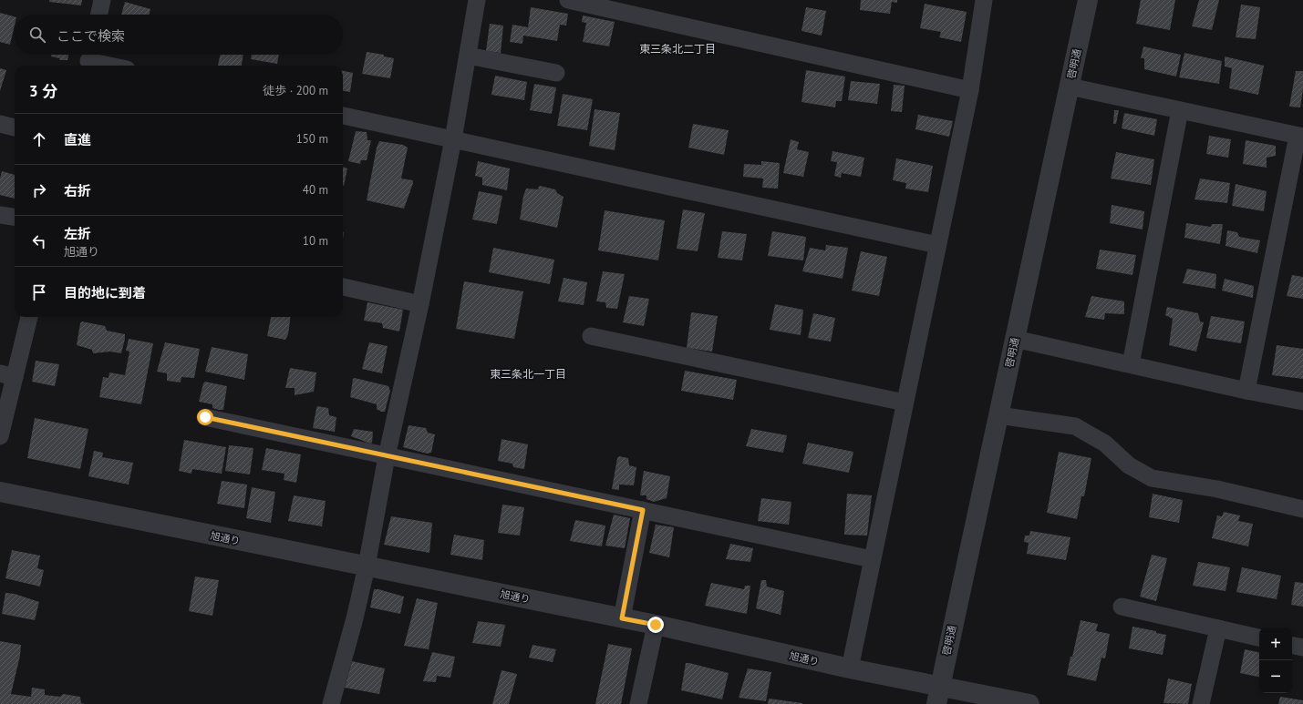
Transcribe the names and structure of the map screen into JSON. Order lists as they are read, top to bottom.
{
  "streets": {
    "street": ["啓明通", "旭通り"]
  },
  "crossings": [
    ["啓明通", "旭通り"]
  ],
  "districts": ["東三条北二丁目", "東三条北一丁目"],
  "page": {
    "search": "ここで検索",
    "heading": ["3 分", "徒歩 · 200 m"],
    "list": [
      ["直進", "150 m"],
      ["右折", "40 m"],
      ["左折", "旭通り", "10 m"],
      "目的地に到着"
    ],
    "map_buttons": ["+", "−"]
  }
}
